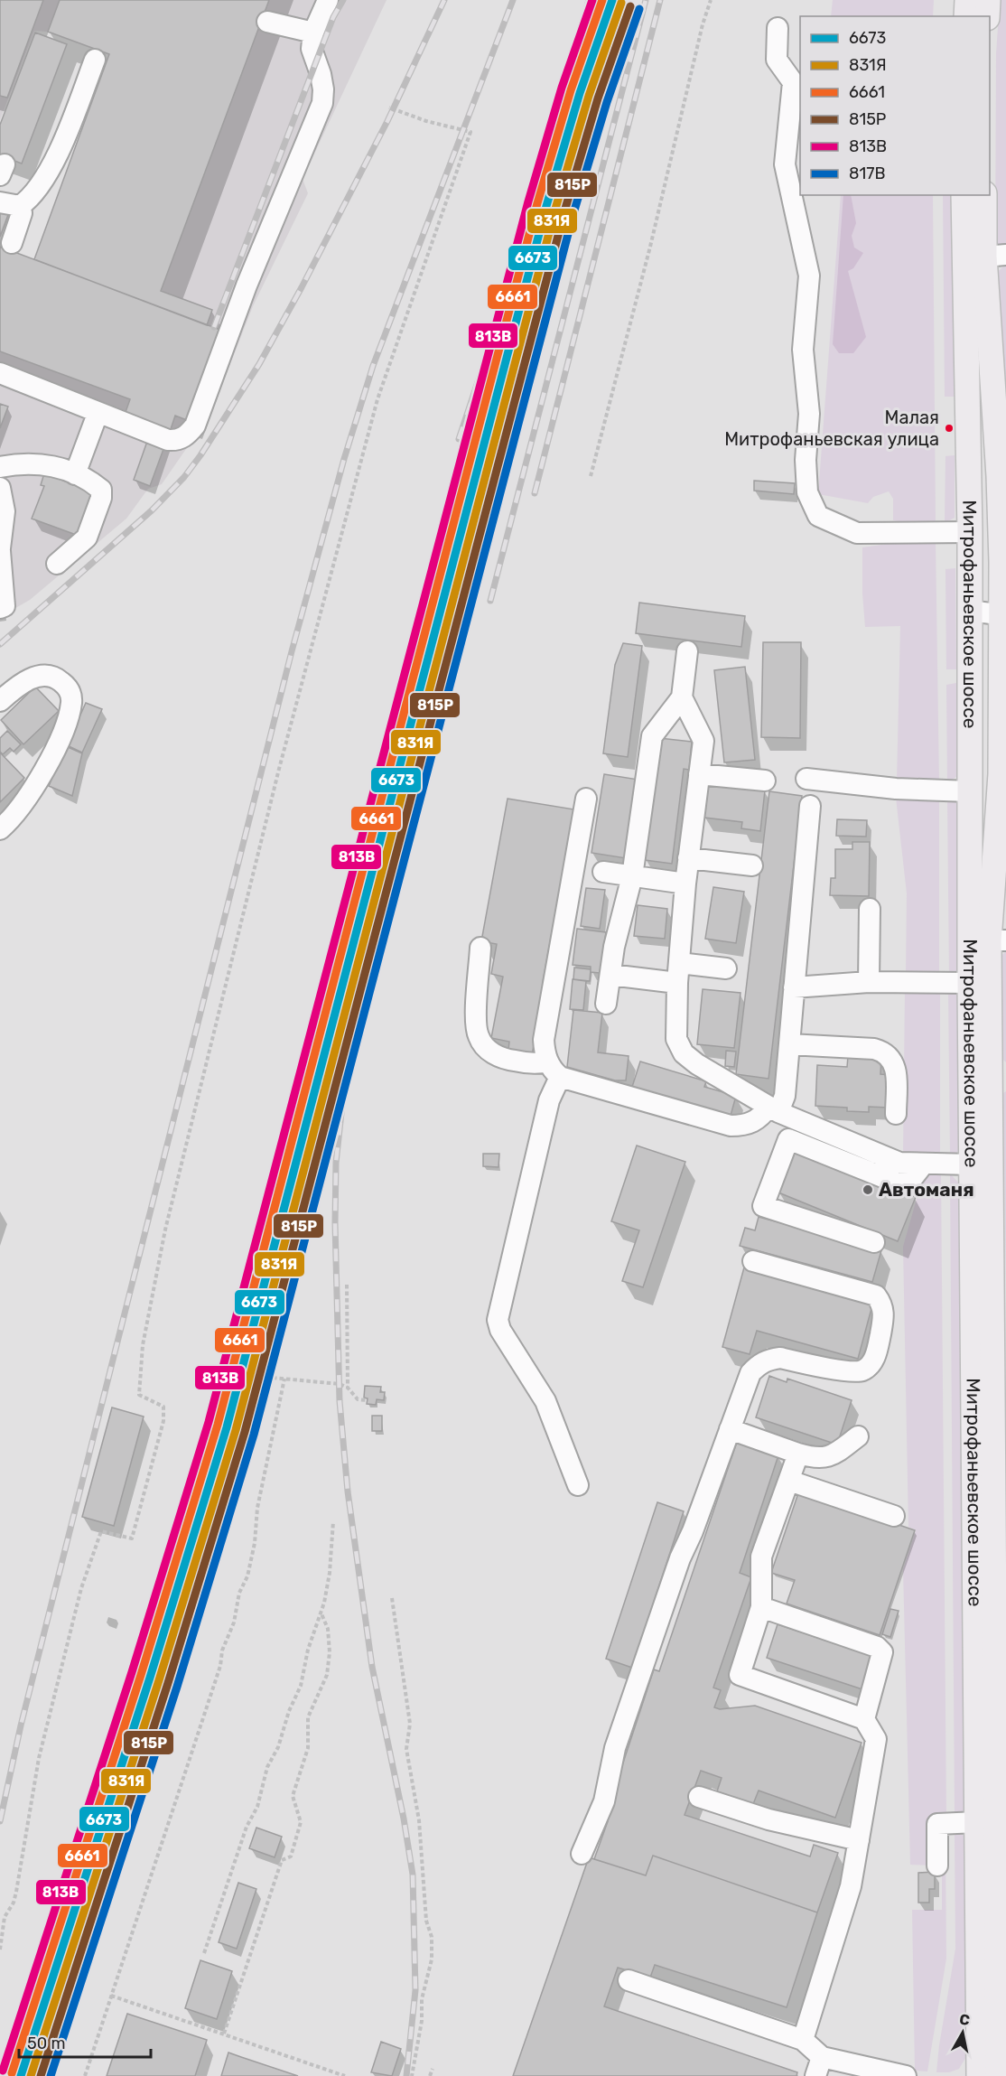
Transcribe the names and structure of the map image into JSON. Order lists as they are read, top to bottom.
{
  "streets": {
    "main road": ["Митрофаньевское шоссе"]
  },
  "places": ["Малая Митрофаньевская улица", "Автоманя"],
  "lines": [
    "transit line 6673",
    "transit line 6661",
    "transit line 813В",
    "transit line 831Я",
    "transit line 815Р",
    "transit line 817В"
  ],
  "legend": [
    "6673",
    "831Я",
    "6661",
    "815Р",
    "813В",
    "817В"
  ],
  "scale_bar": "50 m",
  "north": "top"
}
